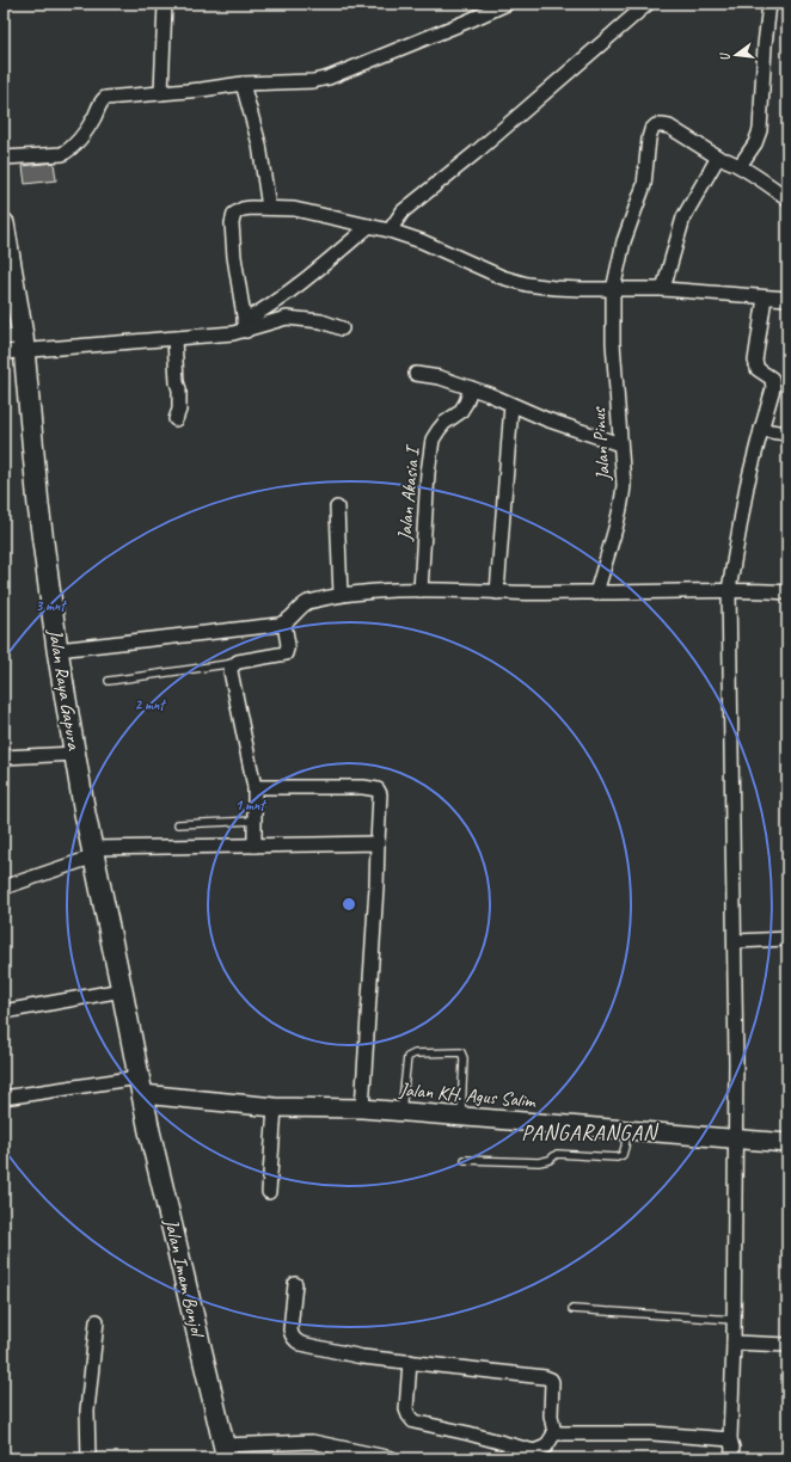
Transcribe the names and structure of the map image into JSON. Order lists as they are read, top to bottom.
{
  "streets": {
    "main road": ["Jalan Raya Gapura", "Jalan KH. Agus Salim", "Jalan Imam Bonjol"],
    "street": ["Jalan Pinus", "Jalan Akasia I"]
  },
  "crossings": [
    ["Jalan Raya Gapura", "Jalan KH. Agus Salim"],
    ["Jalan Raya Gapura", "Jalan Imam Bonjol"],
    ["Jalan KH. Agus Salim", "Jalan Imam Bonjol"]
  ],
  "districts": ["PANGARANGAN"],
  "north": "left",
  "rings": ["3 mnt", "2 mnt", "1 mnt"]
}
